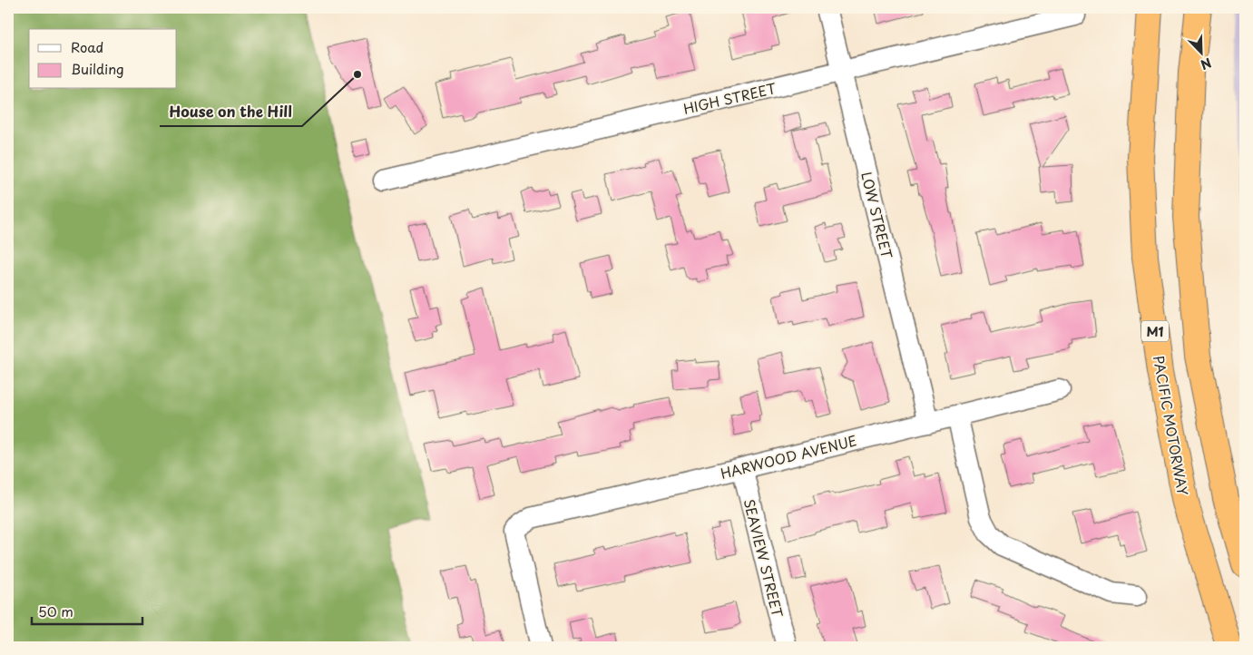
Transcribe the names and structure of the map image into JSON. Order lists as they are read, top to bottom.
{
  "streets": {
    "highway": ["M1", "PACIFIC MOTORWAY"],
    "street": [
      "HIGH STREET",
      "LOW STREET",
      "HARWOOD AVENUE",
      "SEAVIEW STREET"
    ]
  },
  "crossings": [
    ["HIGH STREET", "LOW STREET"],
    ["LOW STREET", "HARWOOD AVENUE"],
    ["HARWOOD AVENUE", "SEAVIEW STREET"]
  ],
  "places": ["House on the Hill"],
  "legend": ["Road", "Building"],
  "scale_bar": "50 m",
  "north": "bottom right"
}
